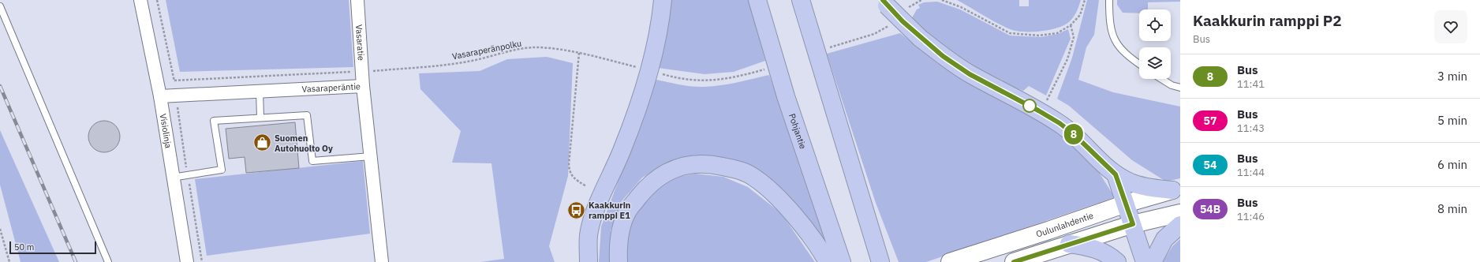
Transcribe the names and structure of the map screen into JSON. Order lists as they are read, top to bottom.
{
  "streets": {
    "highway": ["Pohjantie"],
    "main road": ["Oulunlahdentie"],
    "street": ["Vasaratie", "Vasaraperäntie", "Visiolinja"],
    "path": ["Vasaraperänpolku"]
  },
  "crossings": [
    ["Vasaratie", "Vasaraperänpolku"],
    ["Vasaratie", "Vasaraperäntie"],
    ["Vasaraperäntie", "Visiolinja"]
  ],
  "places": {
    "shop": ["Suomen Autohuolto Oy"],
    "bus stop": ["Kaakkurin ramppi E1"]
  },
  "lines": ["bus line 8"],
  "scale_bar": "50 m",
  "page": {
    "on_map": "8",
    "heading": ["Kaakkurin ramppi P2", "Bus"],
    "list": [
      {
        "mark": "8",
        "name": "Bus",
        "note": "11:41",
        "value": "3 min"
      },
      {
        "mark": "57",
        "name": "Bus",
        "note": "11:43",
        "value": "5 min"
      },
      {
        "mark": "54",
        "name": "Bus",
        "note": "11:44",
        "value": "6 min"
      },
      {
        "mark": "54B",
        "name": "Bus",
        "note": "11:46",
        "value": "8 min"
      }
    ],
    "scale": "50 m"
  }
}
